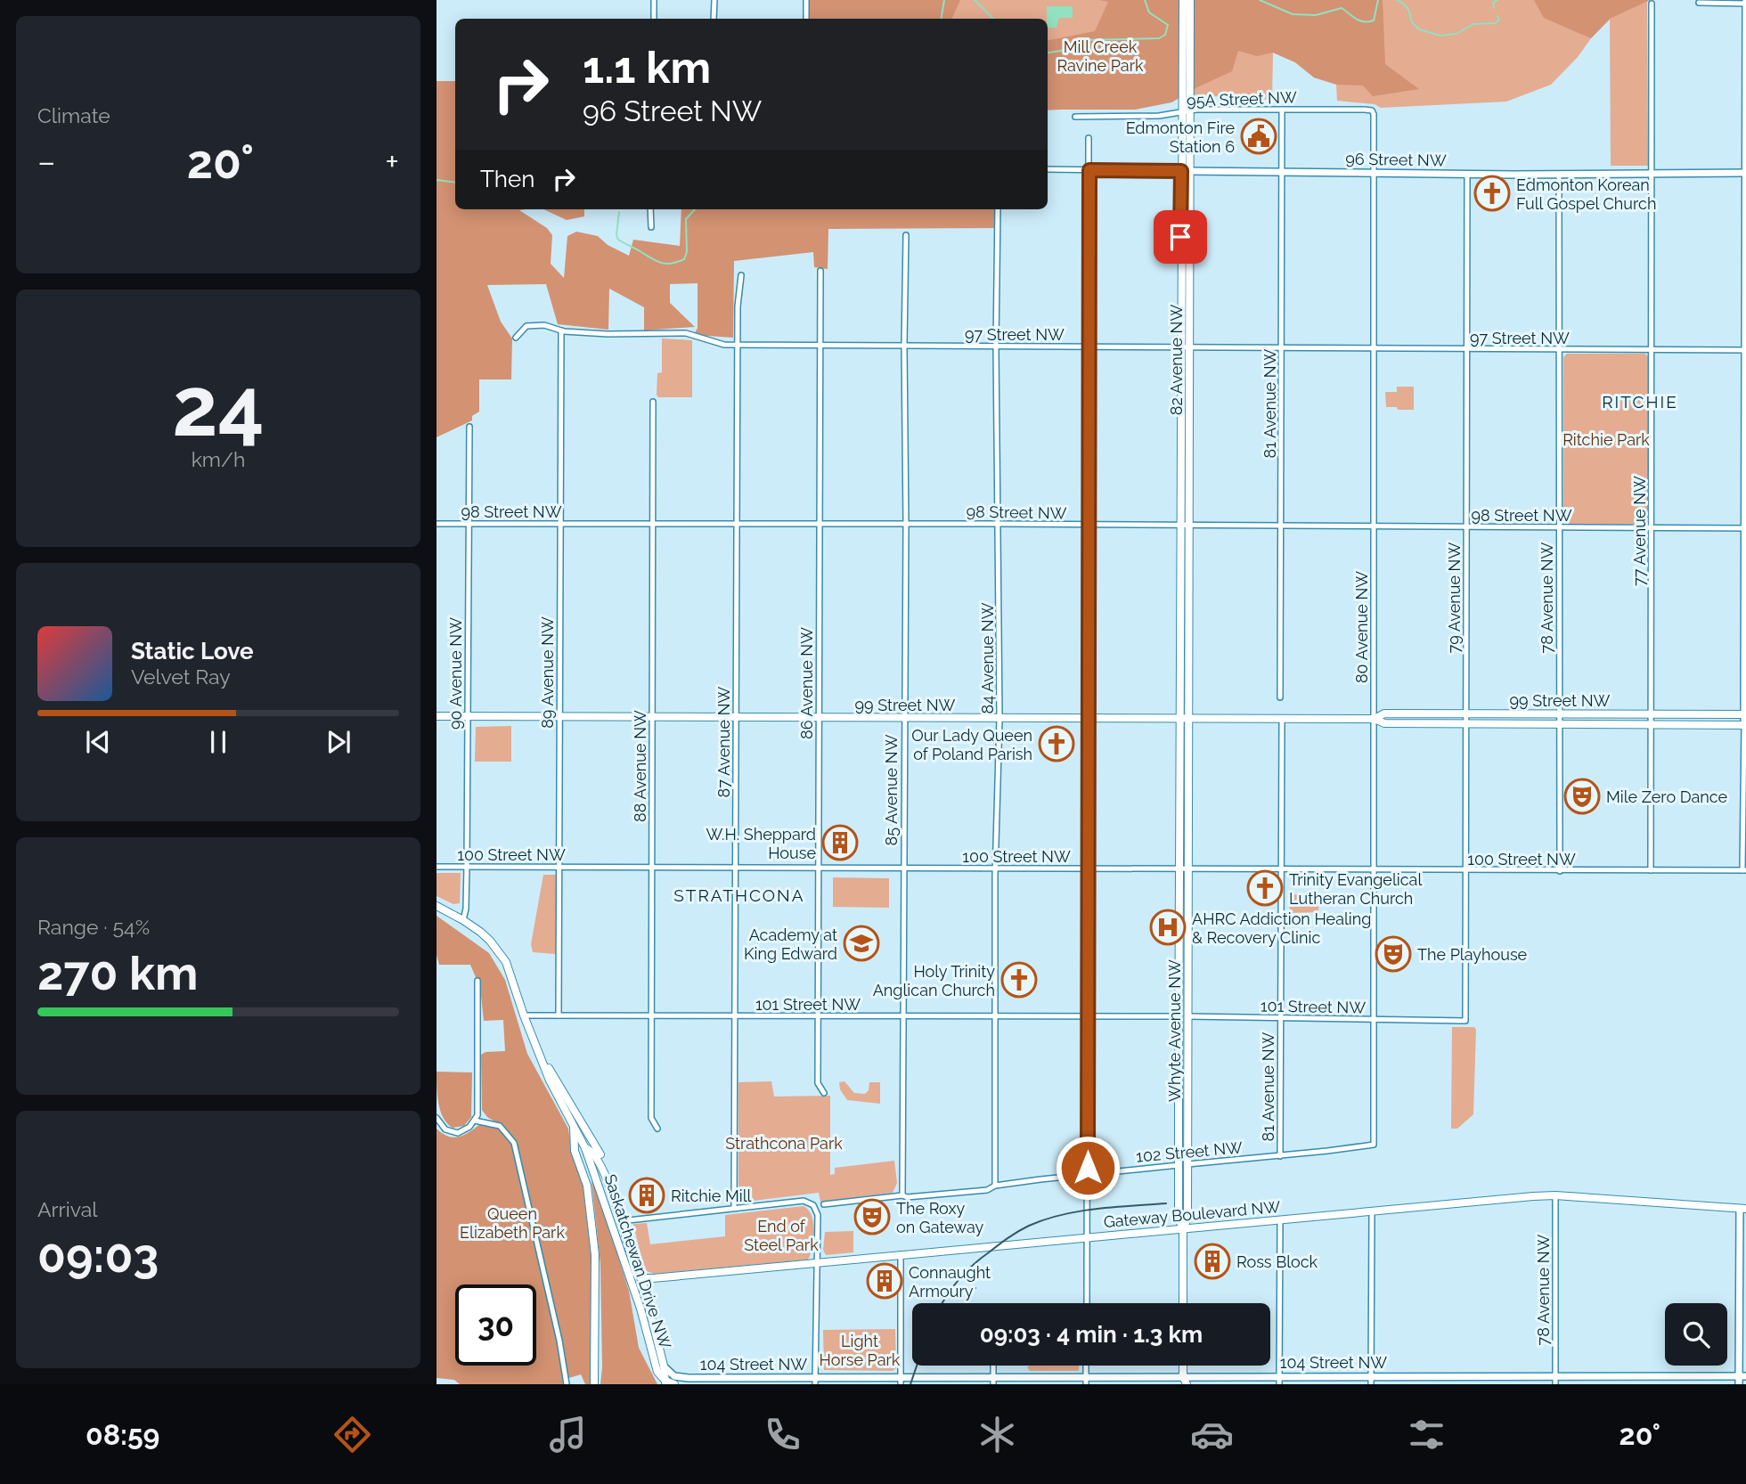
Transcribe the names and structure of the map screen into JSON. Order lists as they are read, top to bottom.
{
  "streets": {
    "main road": [
      "82 Avenue NW",
      "99 Street NW",
      "Whyte Avenue NW",
      "Gateway Boulevard NW",
      "Saskatchewan Drive NW"
    ],
    "street": [
      "95A Street NW",
      "96 Street NW",
      "97 Street NW",
      "81 Avenue NW",
      "98 Street NW",
      "77 Avenue NW",
      "79 Avenue NW",
      "78 Avenue NW",
      "80 Avenue NW",
      "84 Avenue NW",
      "89 Avenue NW",
      "90 Avenue NW",
      "86 Avenue NW",
      "87 Avenue NW",
      "88 Avenue NW",
      "85 Avenue NW",
      "100 Street NW",
      "101 Street NW",
      "102 Street NW",
      "104 Street NW"
    ]
  },
  "crossings": [
    ["95A Street NW", "82 Avenue NW"],
    ["95A Street NW", "81 Avenue NW"],
    ["95A Street NW", "80 Avenue NW"],
    ["96 Street NW", "82 Avenue NW"],
    ["96 Street NW", "81 Avenue NW"],
    ["96 Street NW", "77 Avenue NW"],
    ["96 Street NW", "79 Avenue NW"],
    ["96 Street NW", "78 Avenue NW"],
    ["96 Street NW", "80 Avenue NW"],
    ["97 Street NW", "82 Avenue NW"],
    ["97 Street NW", "81 Avenue NW"],
    ["97 Street NW", "77 Avenue NW"],
    ["97 Street NW", "79 Avenue NW"],
    ["97 Street NW", "78 Avenue NW"],
    ["97 Street NW", "80 Avenue NW"],
    ["97 Street NW", "84 Avenue NW"],
    ["97 Street NW", "89 Avenue NW"],
    ["97 Street NW", "86 Avenue NW"],
    ["97 Street NW", "87 Avenue NW"],
    ["97 Street NW", "85 Avenue NW"],
    ["82 Avenue NW", "98 Street NW"],
    ["82 Avenue NW", "99 Street NW"],
    ["82 Avenue NW", "Whyte Avenue NW"],
    ["81 Avenue NW", "98 Street NW"],
    ["81 Avenue NW", "99 Street NW"],
    ["81 Avenue NW", "100 Street NW"],
    ["81 Avenue NW", "101 Street NW"],
    ["81 Avenue NW", "102 Street NW"],
    ["98 Street NW", "77 Avenue NW"],
    ["98 Street NW", "79 Avenue NW"],
    ["98 Street NW", "78 Avenue NW"],
    ["98 Street NW", "80 Avenue NW"],
    ["98 Street NW", "84 Avenue NW"],
    ["98 Street NW", "89 Avenue NW"],
    ["98 Street NW", "90 Avenue NW"],
    ["98 Street NW", "86 Avenue NW"],
    ["98 Street NW", "87 Avenue NW"],
    ["98 Street NW", "88 Avenue NW"],
    ["98 Street NW", "85 Avenue NW"],
    ["77 Avenue NW", "99 Street NW"],
    ["77 Avenue NW", "100 Street NW"],
    ["79 Avenue NW", "99 Street NW"],
    ["79 Avenue NW", "100 Street NW"],
    ["79 Avenue NW", "101 Street NW"],
    ["78 Avenue NW", "99 Street NW"],
    ["78 Avenue NW", "100 Street NW"],
    ["78 Avenue NW", "Gateway Boulevard NW"],
    ["78 Avenue NW", "104 Street NW"],
    ["80 Avenue NW", "99 Street NW"],
    ["80 Avenue NW", "100 Street NW"],
    ["80 Avenue NW", "101 Street NW"],
    ["80 Avenue NW", "102 Street NW"],
    ["84 Avenue NW", "99 Street NW"],
    ["84 Avenue NW", "100 Street NW"],
    ["84 Avenue NW", "101 Street NW"],
    ["84 Avenue NW", "102 Street NW"],
    ["89 Avenue NW", "99 Street NW"],
    ["89 Avenue NW", "100 Street NW"],
    ["89 Avenue NW", "101 Street NW"],
    ["90 Avenue NW", "99 Street NW"],
    ["90 Avenue NW", "100 Street NW"],
    ["90 Avenue NW", "Saskatchewan Drive NW"],
    ["86 Avenue NW", "99 Street NW"],
    ["86 Avenue NW", "100 Street NW"],
    ["86 Avenue NW", "101 Street NW"],
    ["99 Street NW", "87 Avenue NW"],
    ["99 Street NW", "88 Avenue NW"],
    ["99 Street NW", "85 Avenue NW"],
    ["99 Street NW", "Whyte Avenue NW"],
    ["87 Avenue NW", "100 Street NW"],
    ["87 Avenue NW", "101 Street NW"],
    ["88 Avenue NW", "100 Street NW"],
    ["88 Avenue NW", "101 Street NW"],
    ["85 Avenue NW", "100 Street NW"],
    ["85 Avenue NW", "101 Street NW"],
    ["85 Avenue NW", "102 Street NW"],
    ["100 Street NW", "Whyte Avenue NW"],
    ["101 Street NW", "Whyte Avenue NW"],
    ["101 Street NW", "Saskatchewan Drive NW"],
    ["Whyte Avenue NW", "102 Street NW"],
    ["Whyte Avenue NW", "Gateway Boulevard NW"],
    ["Gateway Boulevard NW", "Saskatchewan Drive NW"],
    ["Saskatchewan Drive NW", "104 Street NW"]
  ],
  "districts": ["RITCHIE", "STRATHCONA"],
  "parks": [
    "Mill Creek Ravine Park",
    "Ritchie Park",
    "Strathcona Park",
    "Queen Elizabeth Park",
    "End of Steel Park",
    "Light Horse Park"
  ],
  "places": {
    "public building": ["Edmonton Fire Station 6"],
    "church": [
      "Edmonton Korean Full Gospel Church",
      "Our Lady Queen of Poland Parish",
      "Trinity Evangelical Lutheran Church",
      "Holy Trinity Anglican Church"
    ],
    "theatre": ["Mile Zero Dance", "The Playhouse", "The Roxy on Gateway"],
    "building": [
      "W.H. Sheppard House",
      "Ritchie Mill",
      "Ross Block",
      "Connaught Armoury"
    ],
    "hospital": ["AHRC Addiction Healing & Recovery Clinic"],
    "school or university": ["Academy at King Edward"]
  },
  "page": {
    "tile": [
      "Climate",
      ["24", "km/h"],
      ["Range · 54%", "270 km"],
      ["Arrival", "09:03"]
    ],
    "turn": ["1.1 km", "96 Street NW"],
    "heat": ["−", "20°", "+"],
    "then": "Then",
    "song": ["Static Love", "Velvet Ray"],
    "limit": "30",
    "trip": "09:03 · 4 min · 1.3 km",
    "tabs": ["08:59", "20°"]
  }
}
